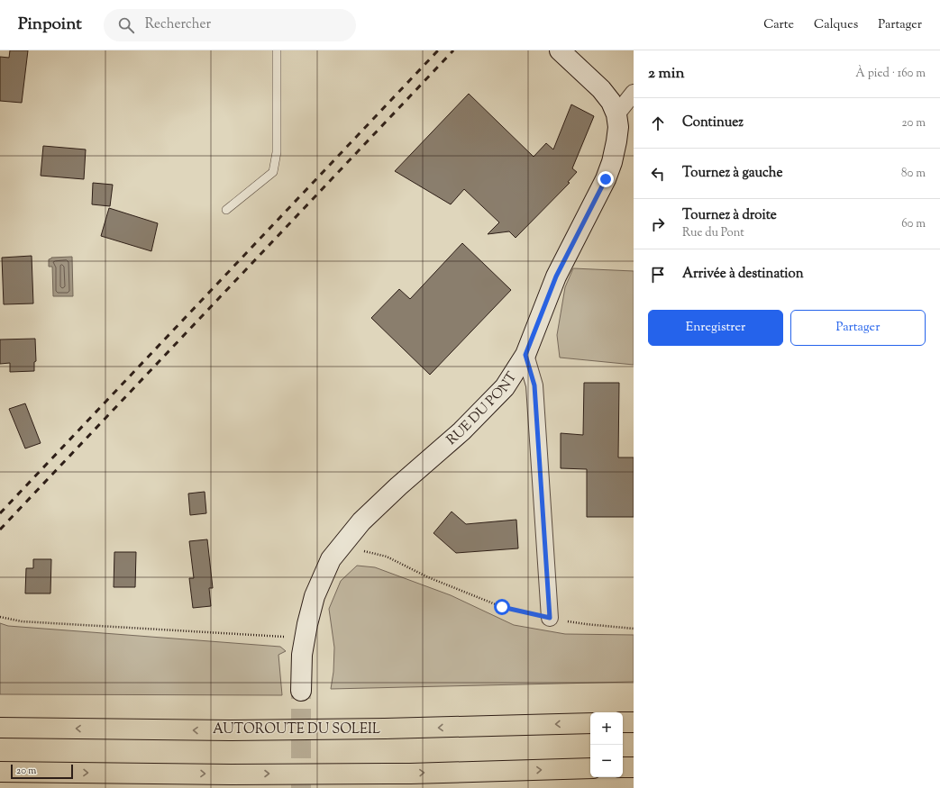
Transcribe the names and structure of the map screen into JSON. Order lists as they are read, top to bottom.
{
  "streets": {
    "highway": ["AUTOROUTE DU SOLEIL"],
    "street": ["RUE DU PONT"]
  },
  "scale_bar": "20 m",
  "page": {
    "header": "Pinpoint",
    "search": "Rechercher",
    "nav": ["Carte", "Calques", "Partager"],
    "heading": ["2 min", "À pied · 160 m"],
    "list": [
      ["Continuez", "20 m"],
      ["Tournez à gauche", "80 m"],
      ["Tournez à droite", "Rue du Pont", "60 m"],
      "Arrivée à destination"
    ],
    "buttons": ["Enregistrer", "Partager"],
    "map_buttons": ["+", "−"],
    "scale": "20 m"
  }
}
